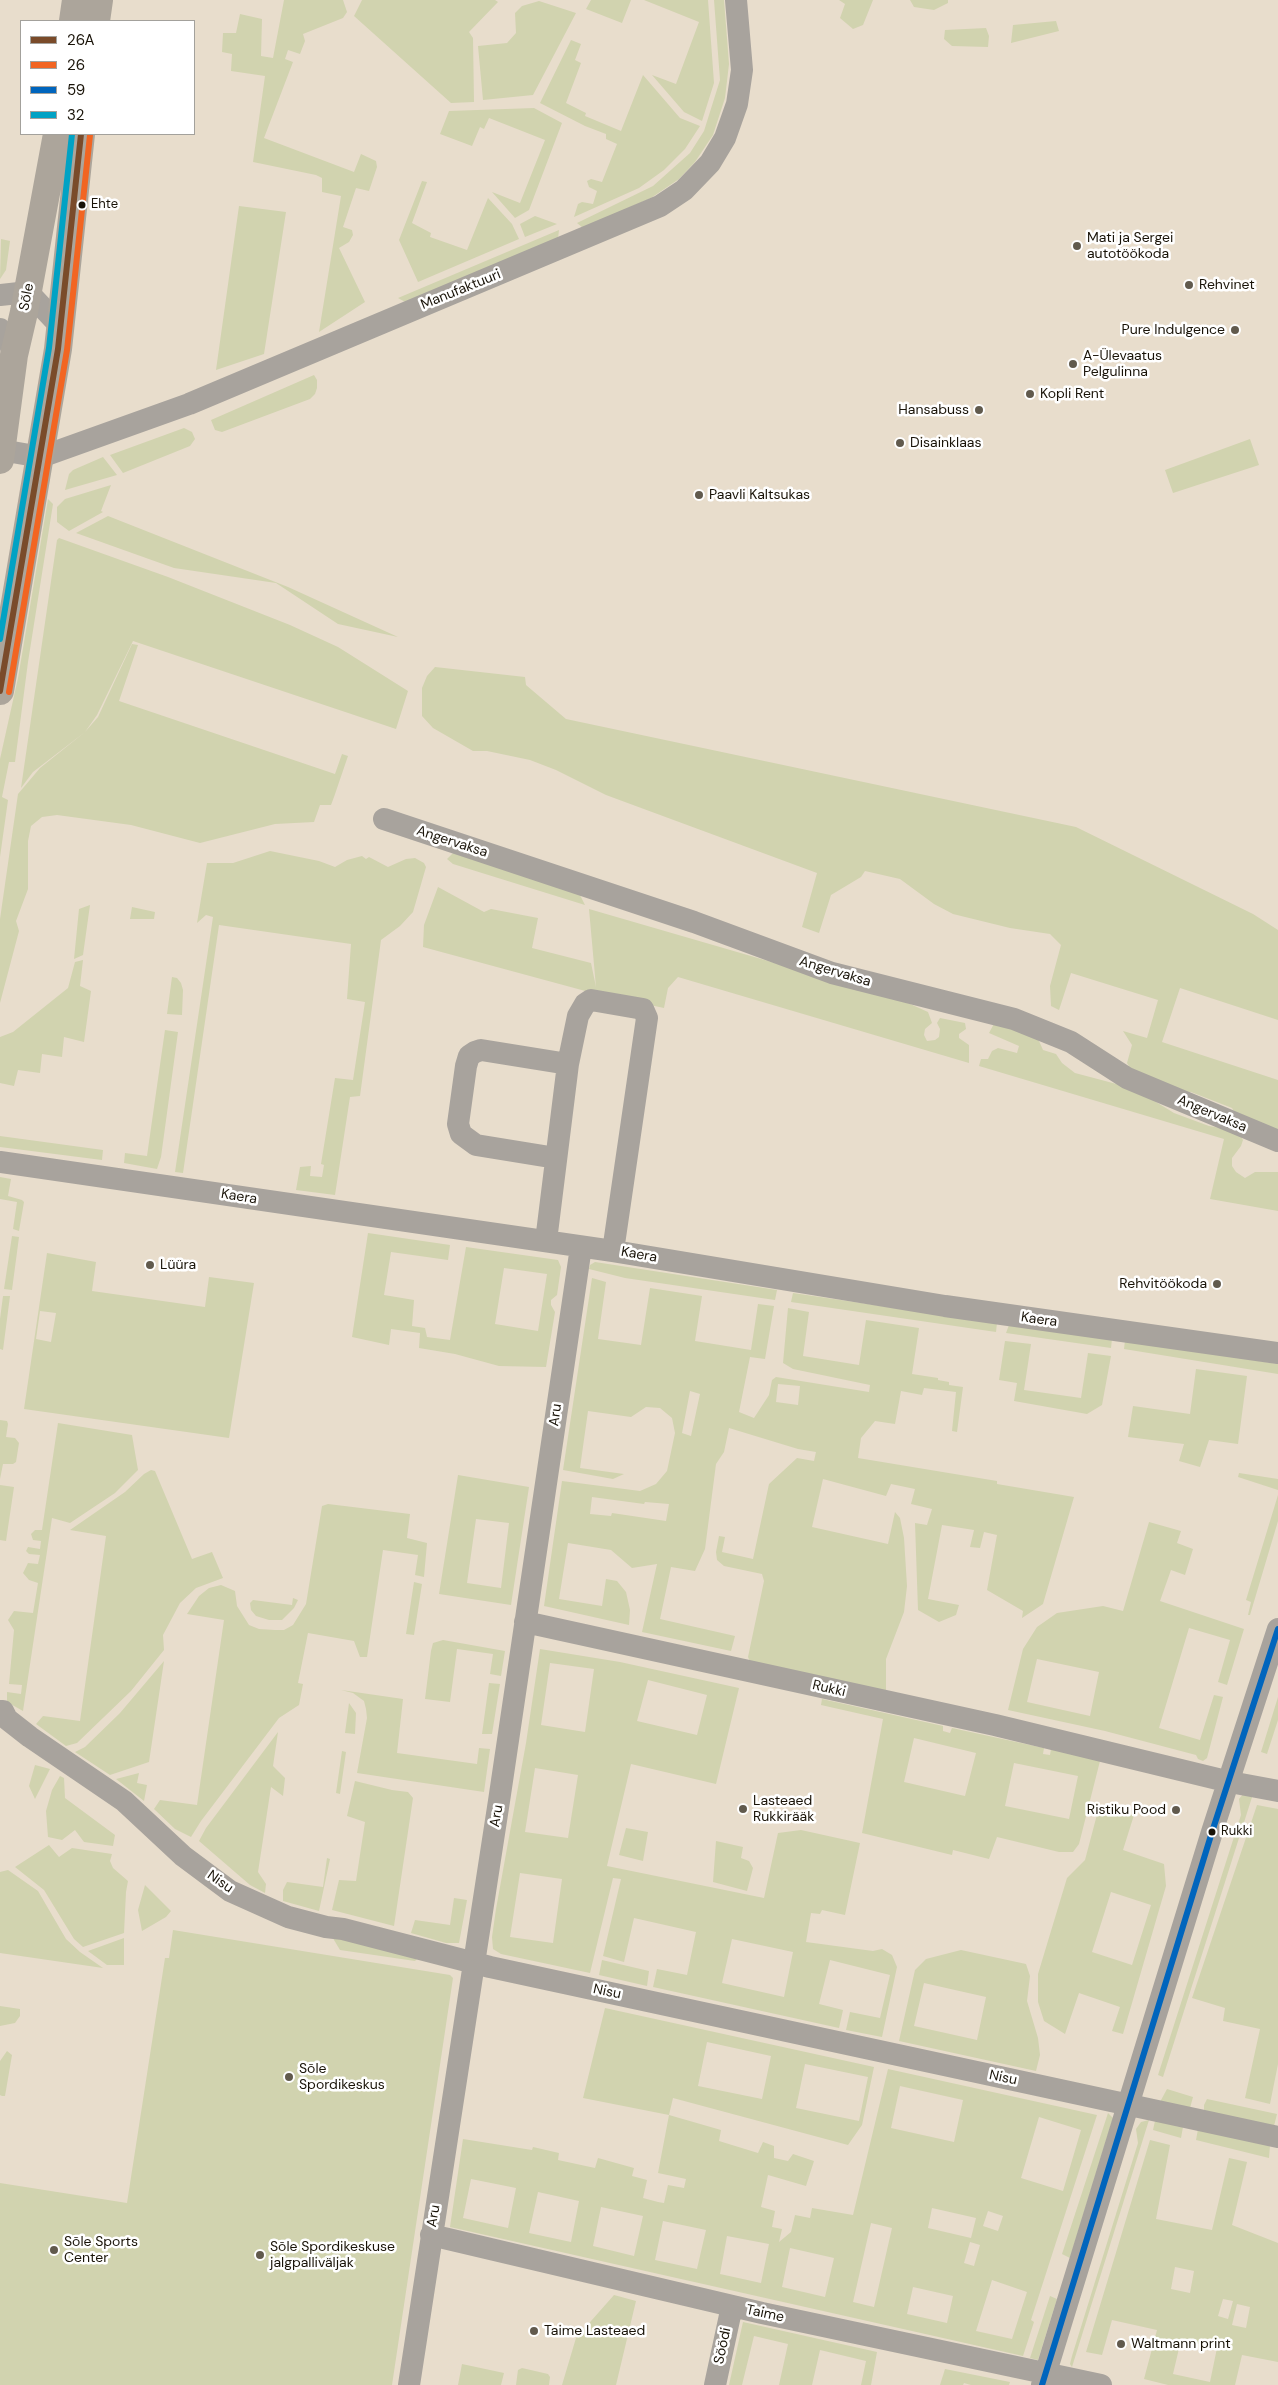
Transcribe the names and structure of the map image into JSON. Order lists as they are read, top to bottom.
{
  "streets": {
    "main road": ["Sõle"],
    "street": [
      "Manufaktuuri",
      "Angervaksa",
      "Kaera",
      "Aru",
      "Rukki",
      "Nisu",
      "Taime",
      "Söödi"
    ]
  },
  "crossings": [
    ["Kaera", "Aru"],
    ["Aru", "Rukki"],
    ["Aru", "Nisu"],
    ["Aru", "Taime"],
    ["Taime", "Söödi"]
  ],
  "places": [
    "Ehte",
    "Mati ja Sergei autotöökoda",
    "Rehvinet",
    "Pure Indulgence",
    "A-Ülevaatus Pelgulinna",
    "Kopli Rent",
    "Hansabuss",
    "Disainklaas",
    "Paavli Kaltsukas",
    "Lüüra",
    "Rehvitöökoda",
    "Lasteaed Rukkirääk",
    "Ristiku Pood",
    "Rukki",
    "Sõle Spordikeskus",
    "Sõle Sports Center",
    "Sõle Spordikeskuse jalgpalliväljak",
    "Taime Lasteaed",
    "Waltmann print"
  ],
  "lines": [
    "transit line 26A",
    "transit line 26",
    "transit line 32",
    "transit line 59"
  ],
  "legend": [
    "26A",
    "26",
    "59",
    "32"
  ]
}
